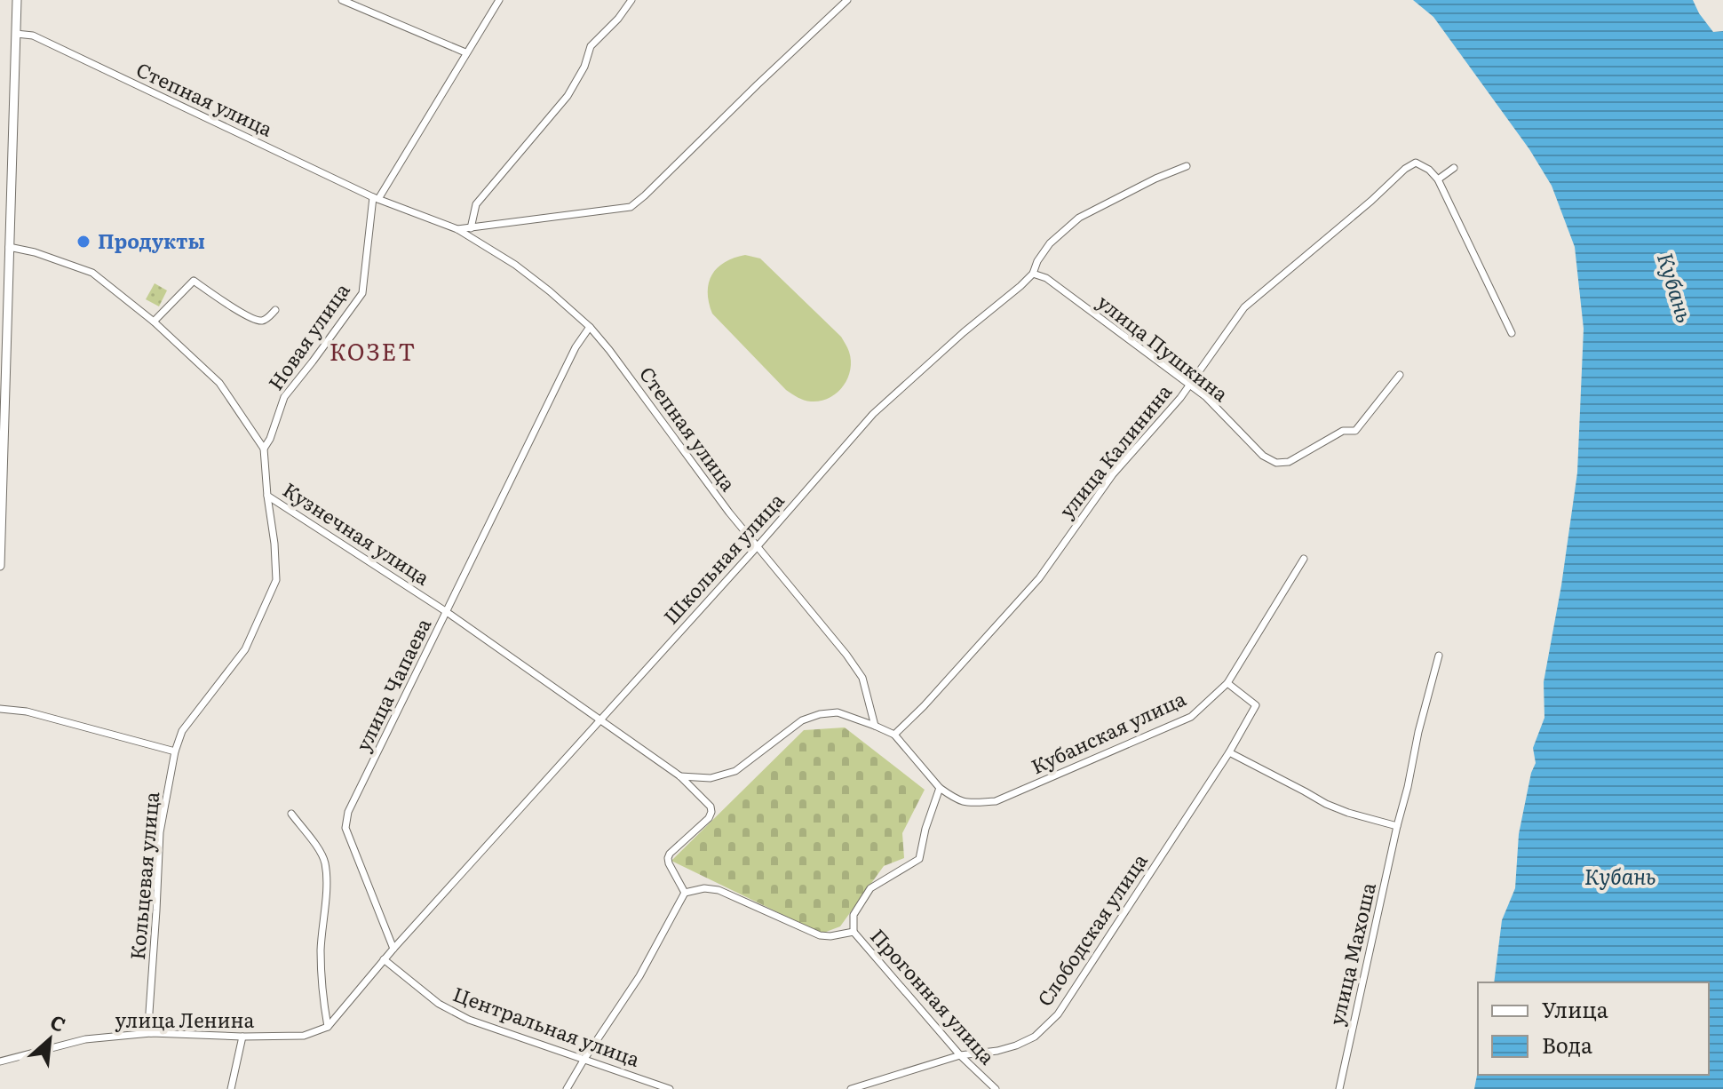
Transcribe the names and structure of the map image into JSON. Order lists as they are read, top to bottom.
{
  "streets": {
    "street": [
      "Степная улица",
      "Новая улица",
      "улица Пушкина",
      "улица Калинина",
      "Кузнечная улица",
      "Школьная улица",
      "улица Чапаева",
      "Кубанская улица",
      "Кольцевая улица",
      "Слободская улица",
      "улица Махоша",
      "Прогонная улица",
      "улица Ленина",
      "Центральная улица"
    ]
  },
  "crossings": [
    ["Степная улица", "Новая улица"],
    ["Степная улица", "Школьная улица"],
    ["Степная улица", "улица Чапаева"],
    ["Новая улица", "Кузнечная улица"],
    ["улица Пушкина", "улица Калинина"],
    ["улица Пушкина", "Школьная улица"],
    ["Кузнечная улица", "Школьная улица"],
    ["Кузнечная улица", "улица Чапаева"],
    ["Кузнечная улица", "Кольцевая улица"],
    ["Кузнечная улица", "Прогонная улица"],
    ["Школьная улица", "улица Чапаева"],
    ["Школьная улица", "улица Ленина"],
    ["Школьная улица", "Центральная улица"],
    ["Кубанская улица", "Слободская улица"],
    ["Кольцевая улица", "улица Ленина"],
    ["Слободская улица", "Прогонная улица"]
  ],
  "districts": ["КОЗЕТ"],
  "water": ["Кубань"],
  "places": ["Продукты"],
  "legend": ["Улица", "Вода"],
  "north": "top right"
}
